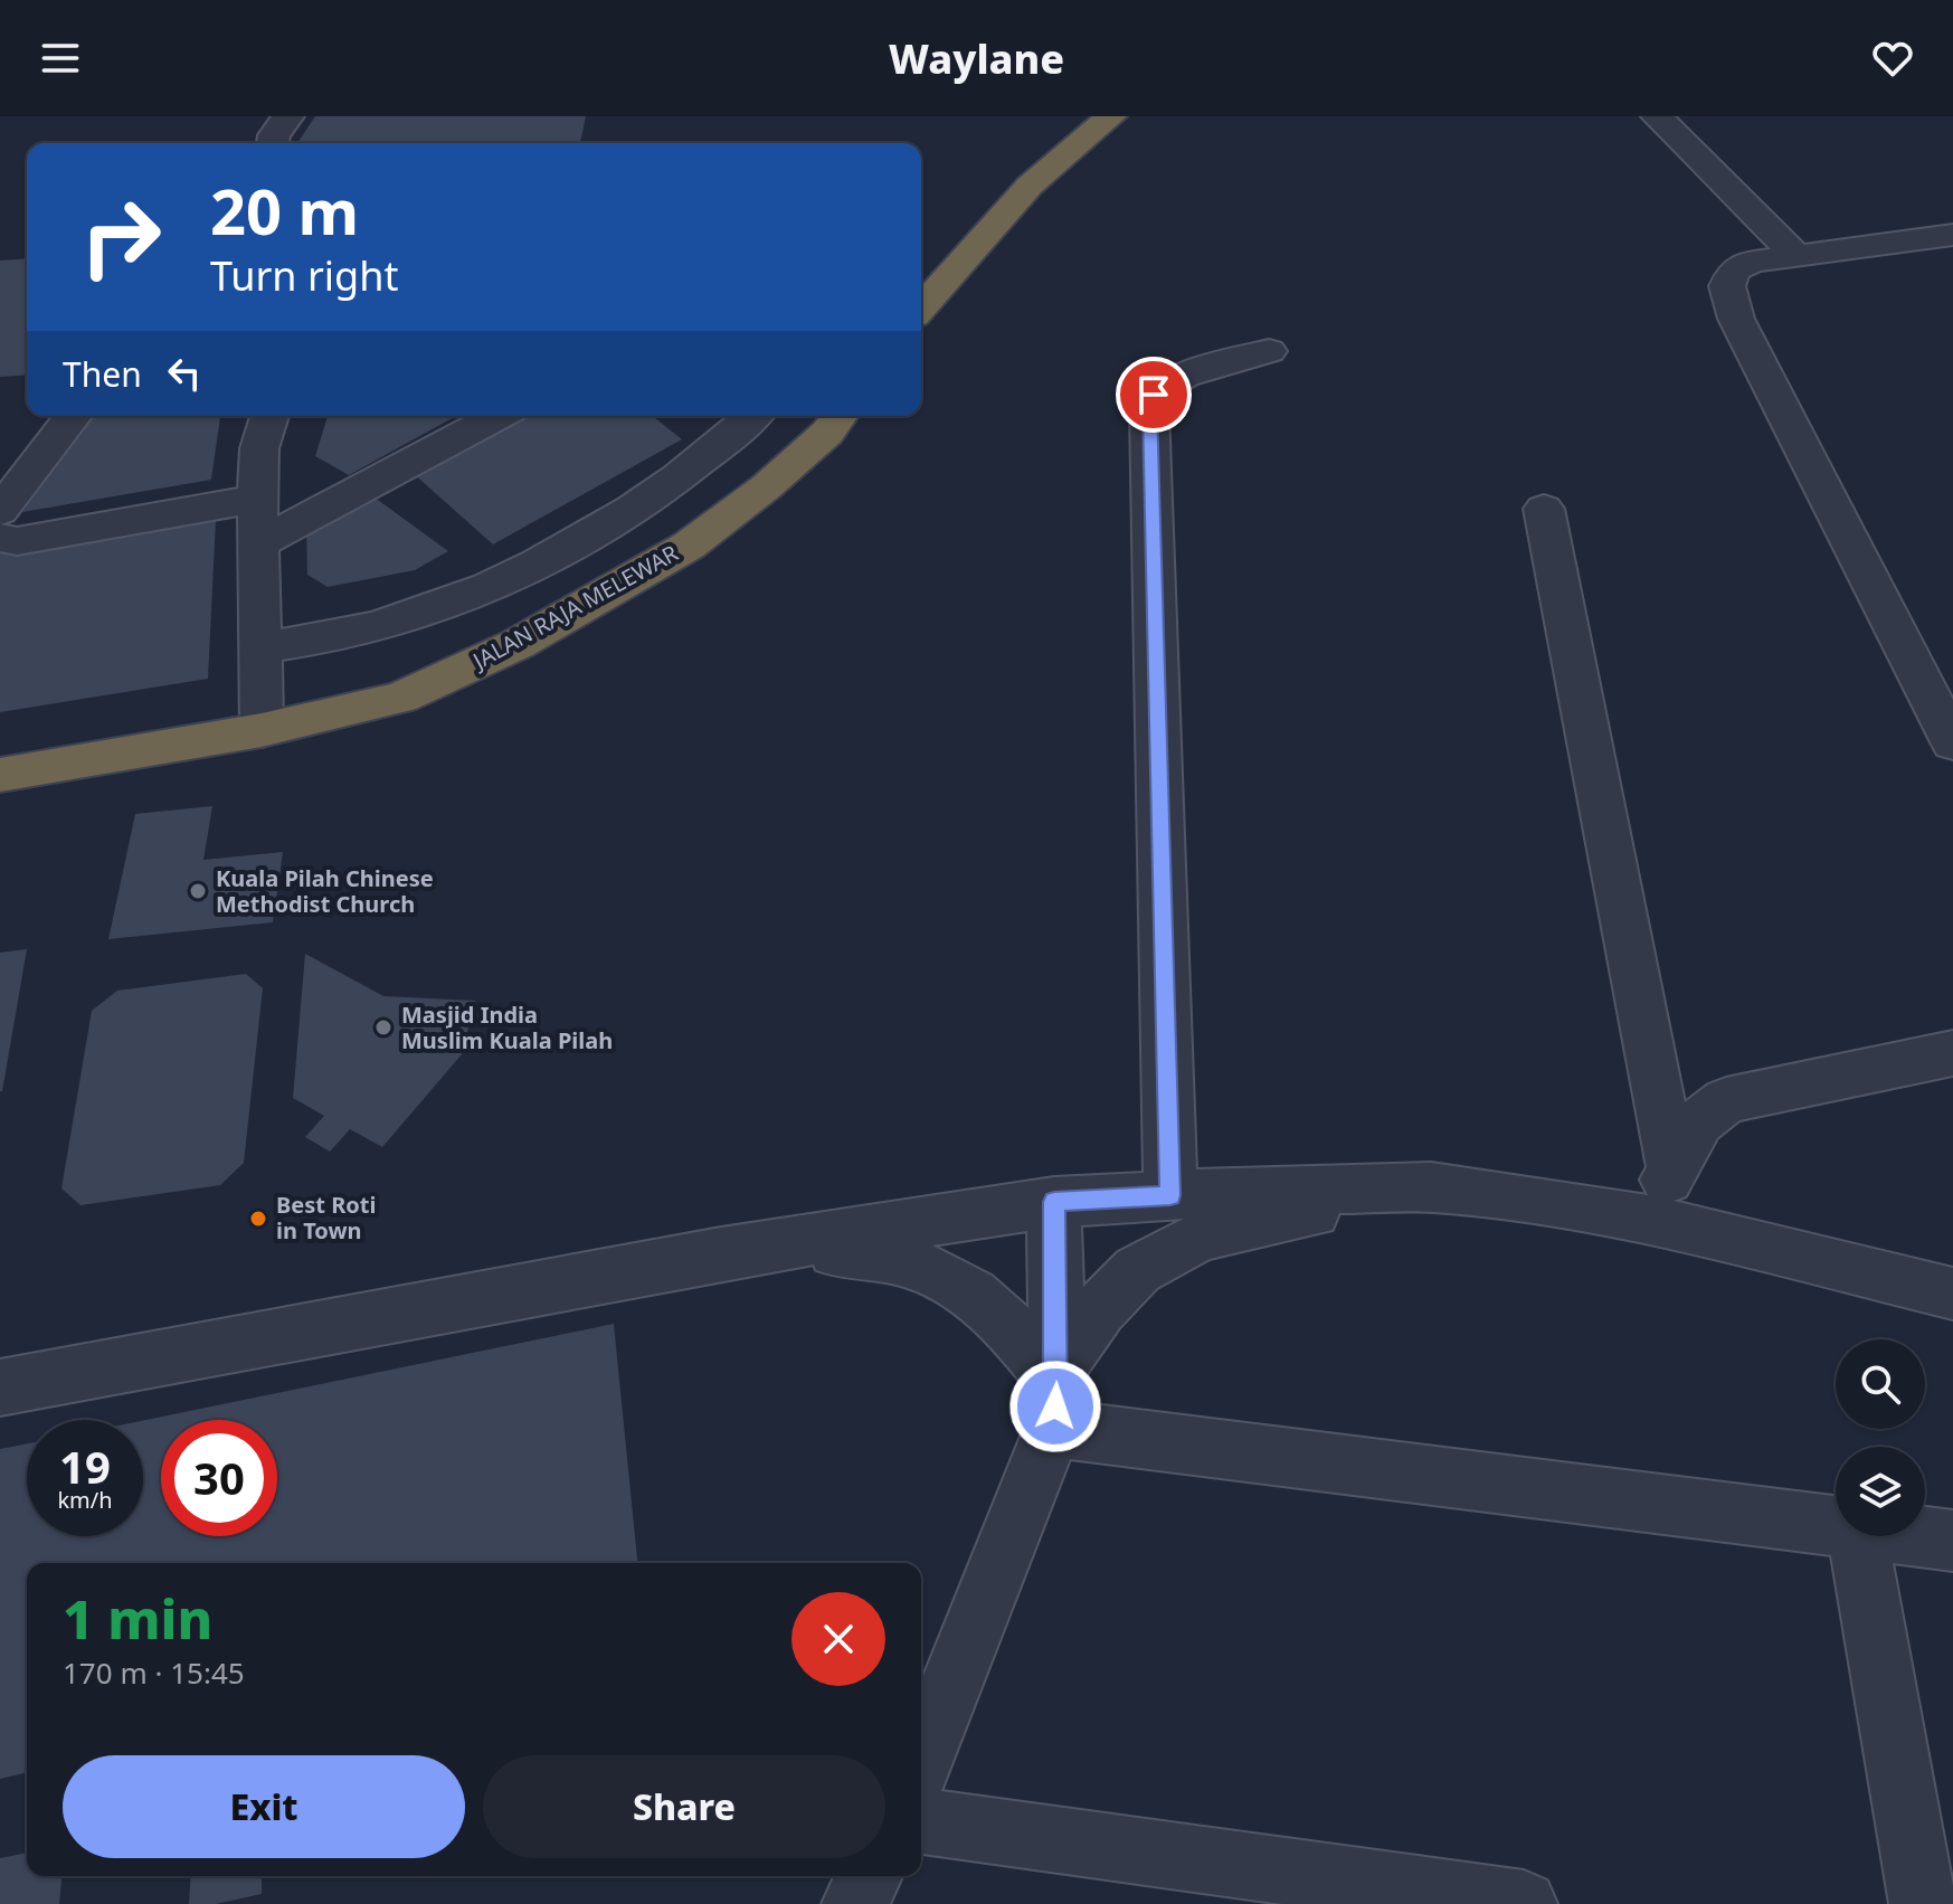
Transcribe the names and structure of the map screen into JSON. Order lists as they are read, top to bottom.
{
  "streets": {
    "highway": ["JALAN RAJA MELEWAR"]
  },
  "places": ["Kuala Pilah Chinese Methodist Church", "Masjid India Muslim Kuala Pilah", "Best Roti in Town"],
  "page": {
    "header": "Waylane",
    "turn": ["20 m", "Turn right"],
    "then": "Then",
    "speed": "19 km/h",
    "limit": "30",
    "heading": ["1 min", "170 m · 15:45"],
    "buttons": ["Exit", "Share"]
  }
}
